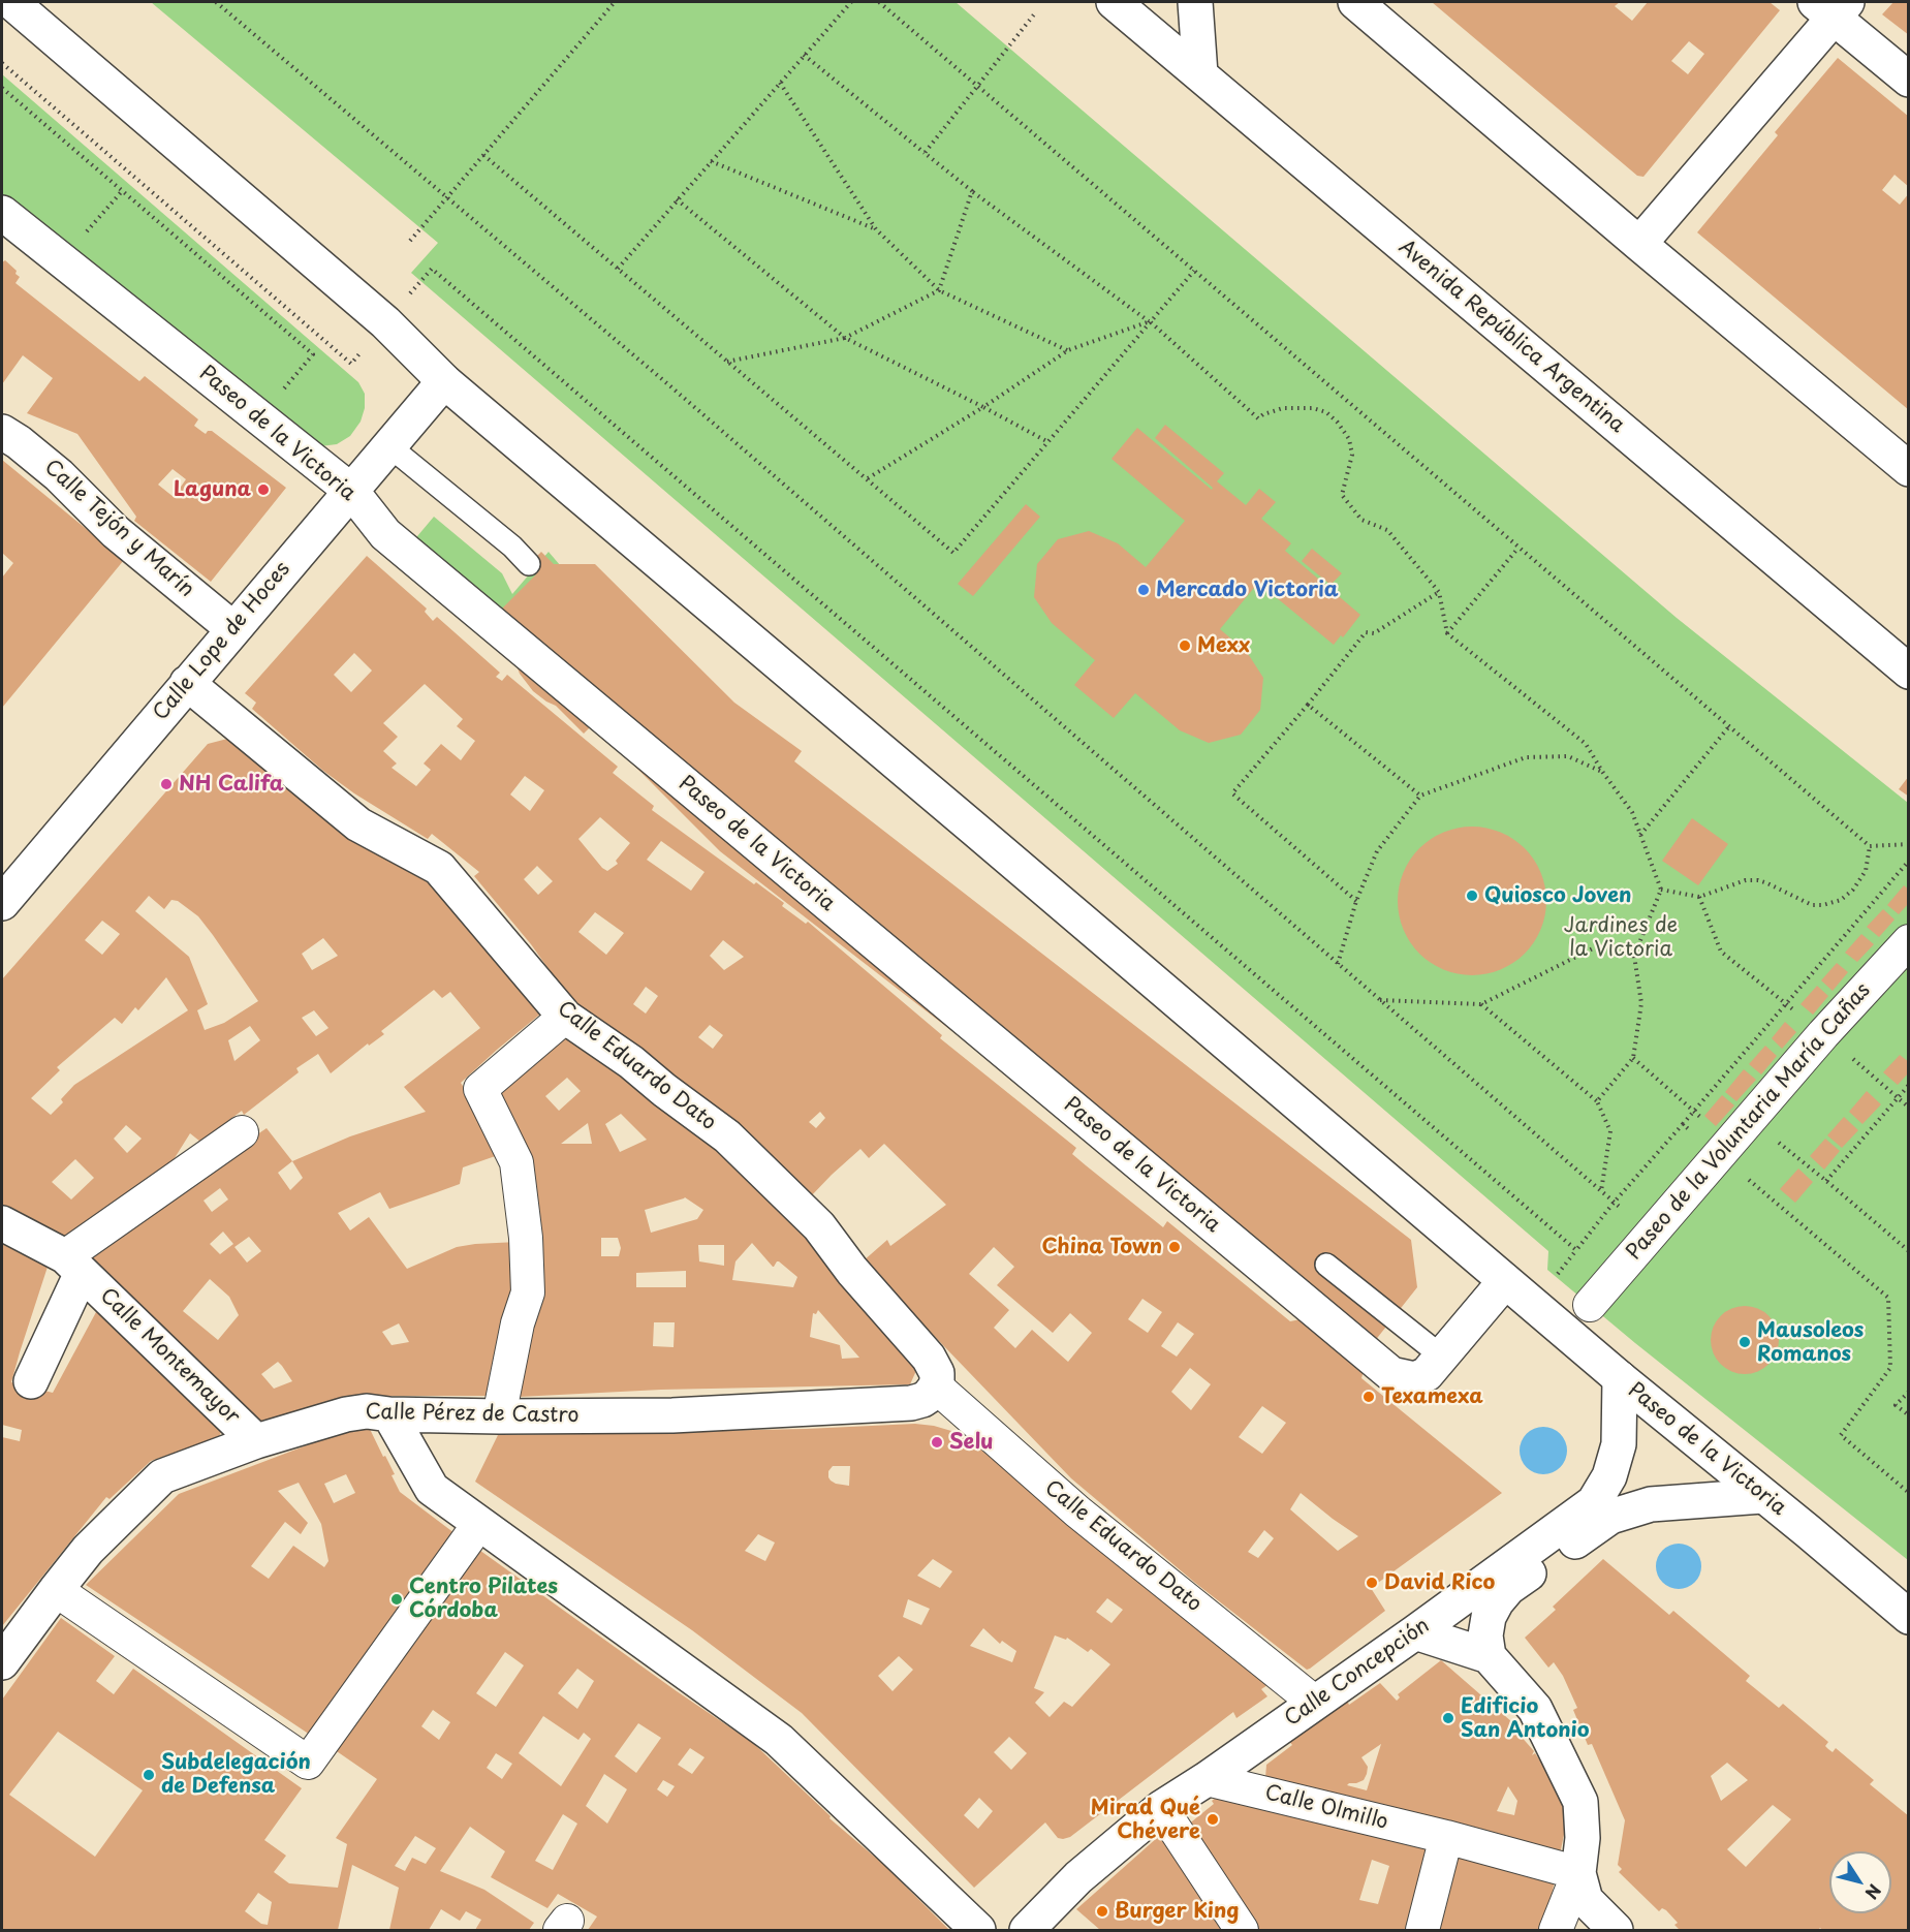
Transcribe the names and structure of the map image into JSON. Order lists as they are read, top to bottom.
{
  "streets": {
    "street": [
      "Avenida República Argentina",
      "Paseo de la Victoria",
      "Calle Tejón y Marín",
      "Calle Lope de Hoces",
      "Calle Eduardo Dato",
      "Paseo de la Voluntaria María Cañas",
      "Calle Montemayor",
      "Calle Pérez de Castro",
      "Calle Concepción",
      "Calle Olmillo"
    ]
  },
  "crossings": [
    ["Paseo de la Victoria", "Calle Lope de Hoces"],
    ["Paseo de la Victoria", "Calle Concepción"],
    ["Calle Tejón y Marín", "Calle Lope de Hoces"],
    ["Calle Lope de Hoces", "Calle Eduardo Dato"],
    ["Calle Eduardo Dato", "Calle Pérez de Castro"],
    ["Calle Eduardo Dato", "Calle Concepción"],
    ["Calle Montemayor", "Calle Pérez de Castro"],
    ["Calle Concepción", "Calle Olmillo"]
  ],
  "parks": ["Jardines de la Victoria"],
  "places": [
    "Laguna",
    "Mercado Victoria",
    "Mexx",
    "NH Califa",
    "Quiosco Joven",
    "China Town",
    "Mausoleos Romanos",
    "Texamexa",
    "Selu",
    "David Rico",
    "Centro Pilates Córdoba",
    "Edificio San Antonio",
    "Subdelegación de Defensa",
    "Mirad Qué Chévere",
    "Burger King"
  ],
  "north": "bottom right"
}
